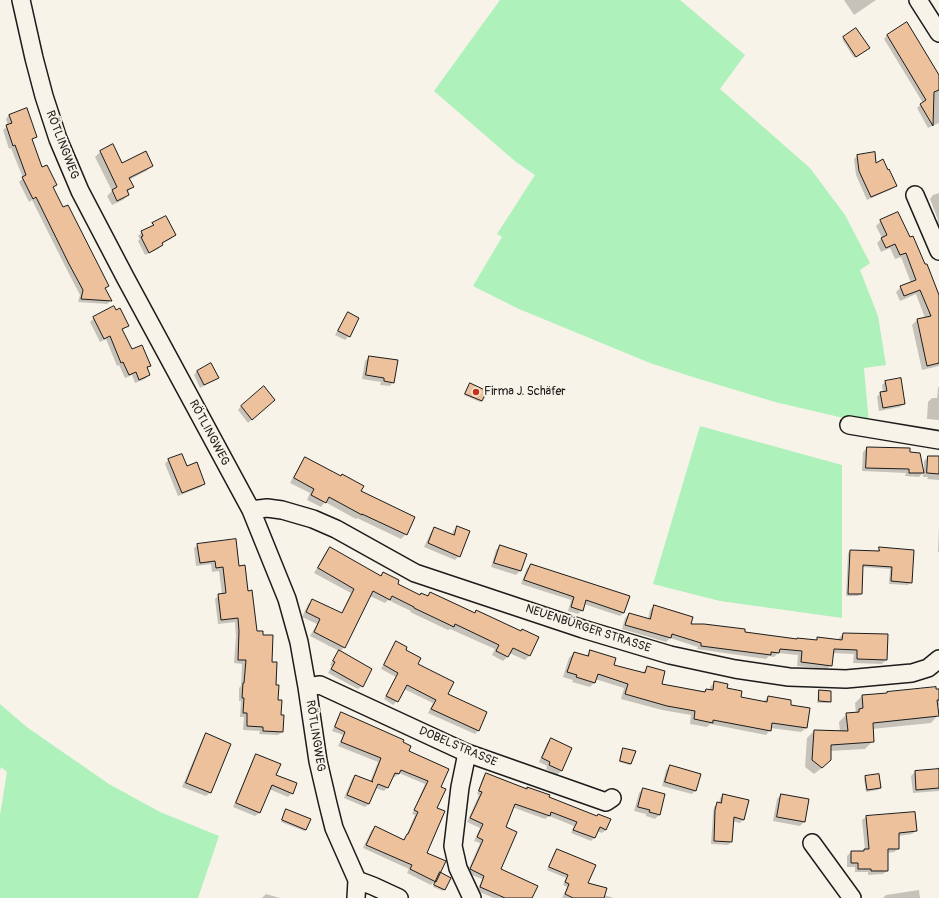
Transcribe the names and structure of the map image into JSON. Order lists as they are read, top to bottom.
{
  "streets": {
    "street": ["RÖTLINGWEG", "NEUENBÜRGER STRASSE", "DOBELSTRASSE"]
  },
  "crossings": [
    ["RÖTLINGWEG", "NEUENBÜRGER STRASSE"],
    ["RÖTLINGWEG", "DOBELSTRASSE"]
  ],
  "places": ["Firma J. Schäfer"]
}
